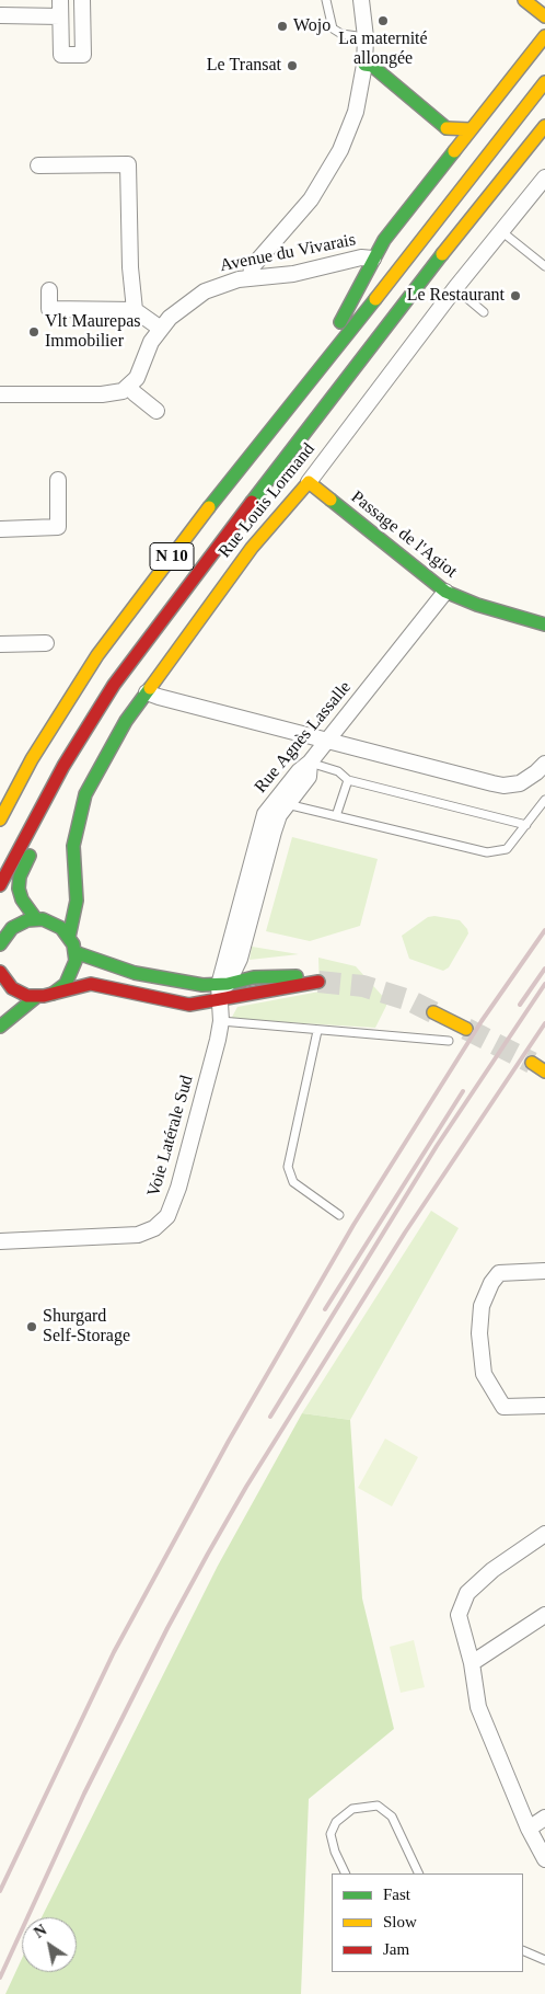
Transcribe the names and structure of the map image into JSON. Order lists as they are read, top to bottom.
{
  "streets": {
    "main road": ["Rue Louis Lormand", "Passage de l'Agiot", "N 10"],
    "street": ["Avenue du Vivarais", "Rue Agnès Lassalle", "Voie Latérale Sud"]
  },
  "crossings": [
    ["Rue Louis Lormand", "Passage de l'Agiot"],
    ["Passage de l'Agiot", "Rue Agnès Lassalle"],
    ["Rue Agnès Lassalle", "Voie Latérale Sud"]
  ],
  "places": [
    "La maternité allongée",
    "Wojo",
    "Le Transat",
    "Le Restaurant",
    "Vlt Maurepas Immobilier",
    "Shurgard Self-Storage"
  ],
  "legend": ["Fast", "Slow", "Jam"],
  "north": "top left"
}
